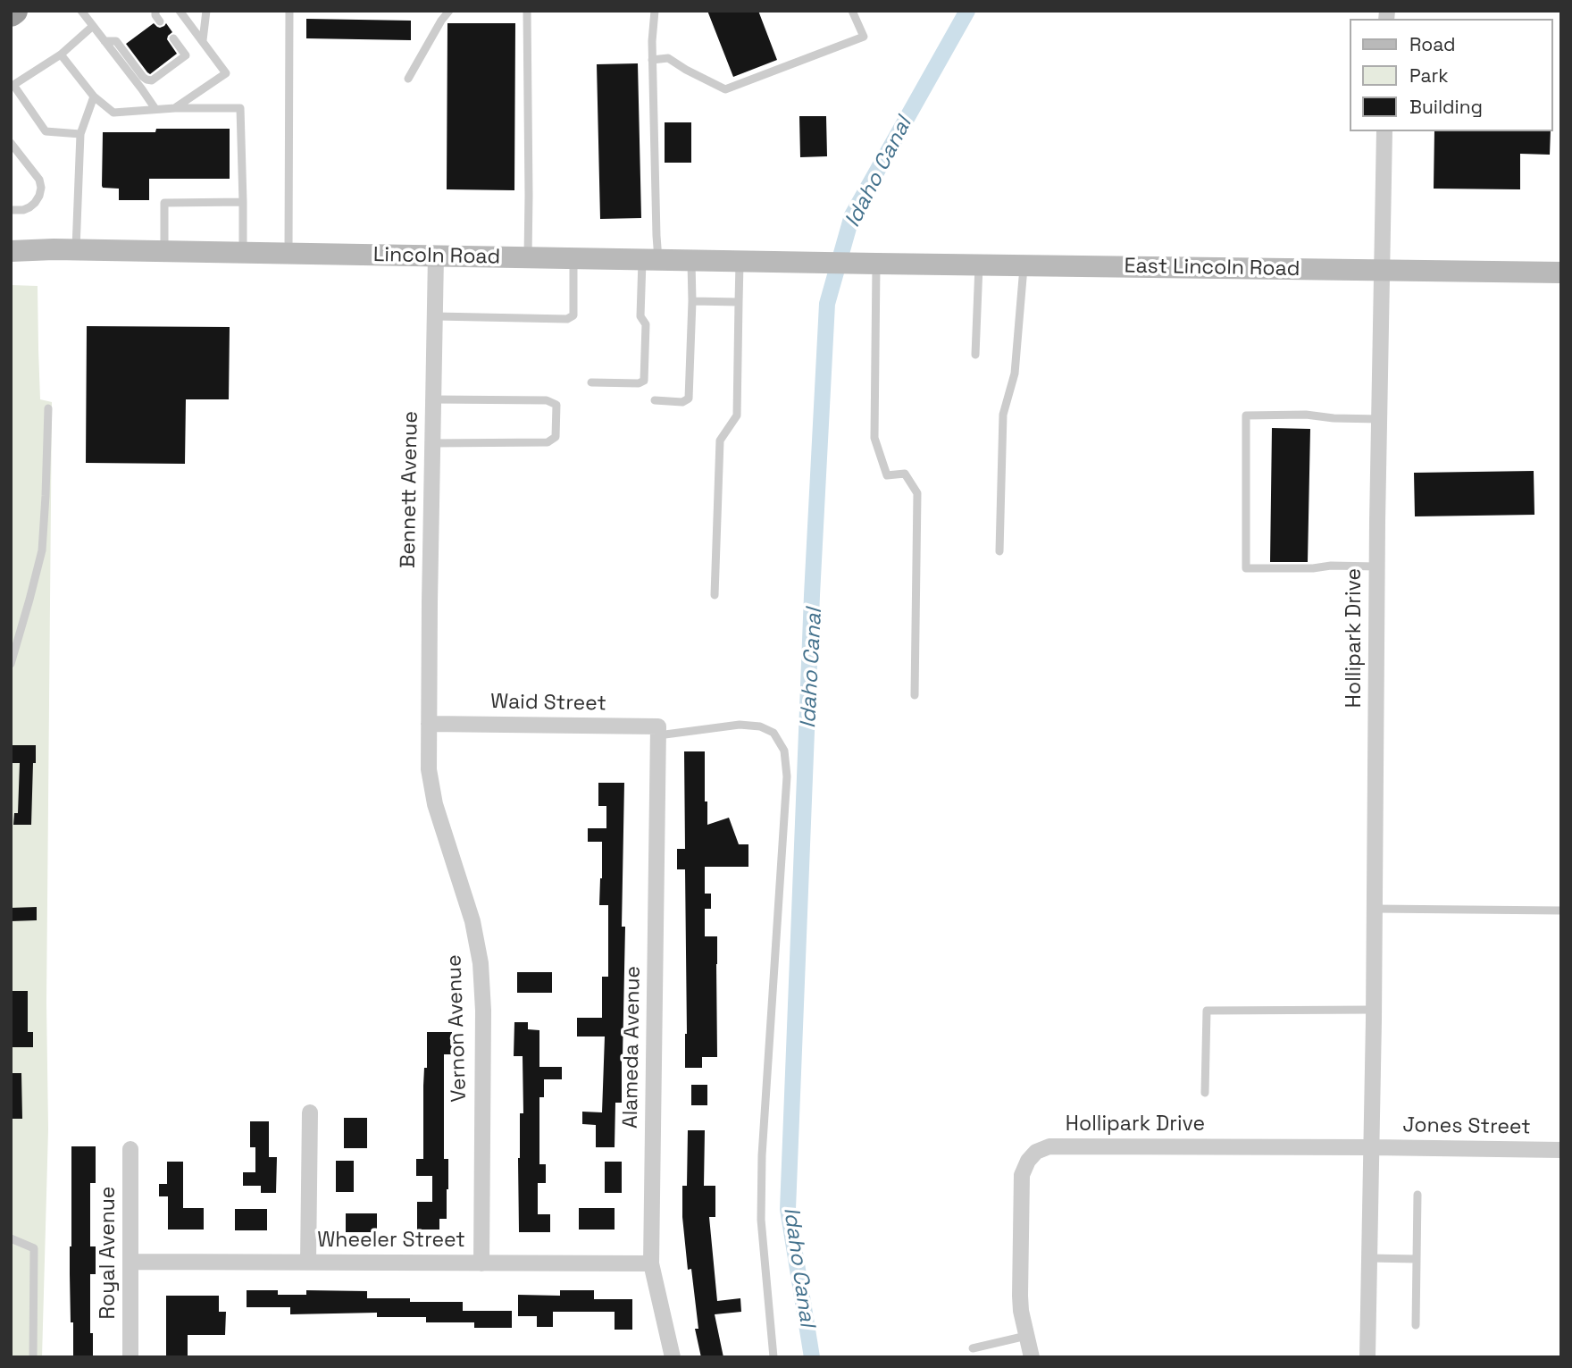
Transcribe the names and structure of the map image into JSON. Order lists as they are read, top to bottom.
{
  "streets": {
    "main road": ["Lincoln Road", "East Lincoln Road"],
    "street": [
      "Bennett Avenue",
      "Hollipark Drive",
      "Waid Street",
      "Vernon Avenue",
      "Alameda Avenue",
      "Jones Street",
      "Wheeler Street",
      "Royal Avenue"
    ]
  },
  "crossings": [
    ["Lincoln Road", "East Lincoln Road"],
    ["Lincoln Road", "Bennett Avenue"],
    ["East Lincoln Road", "Hollipark Drive"],
    ["Bennett Avenue", "Waid Street"],
    ["Bennett Avenue", "Vernon Avenue"],
    ["Hollipark Drive", "Jones Street"],
    ["Waid Street", "Vernon Avenue"],
    ["Waid Street", "Alameda Avenue"],
    ["Vernon Avenue", "Wheeler Street"],
    ["Alameda Avenue", "Wheeler Street"],
    ["Wheeler Street", "Royal Avenue"]
  ],
  "water": ["Idaho Canal"],
  "legend": ["Road", "Park", "Building"]
}
